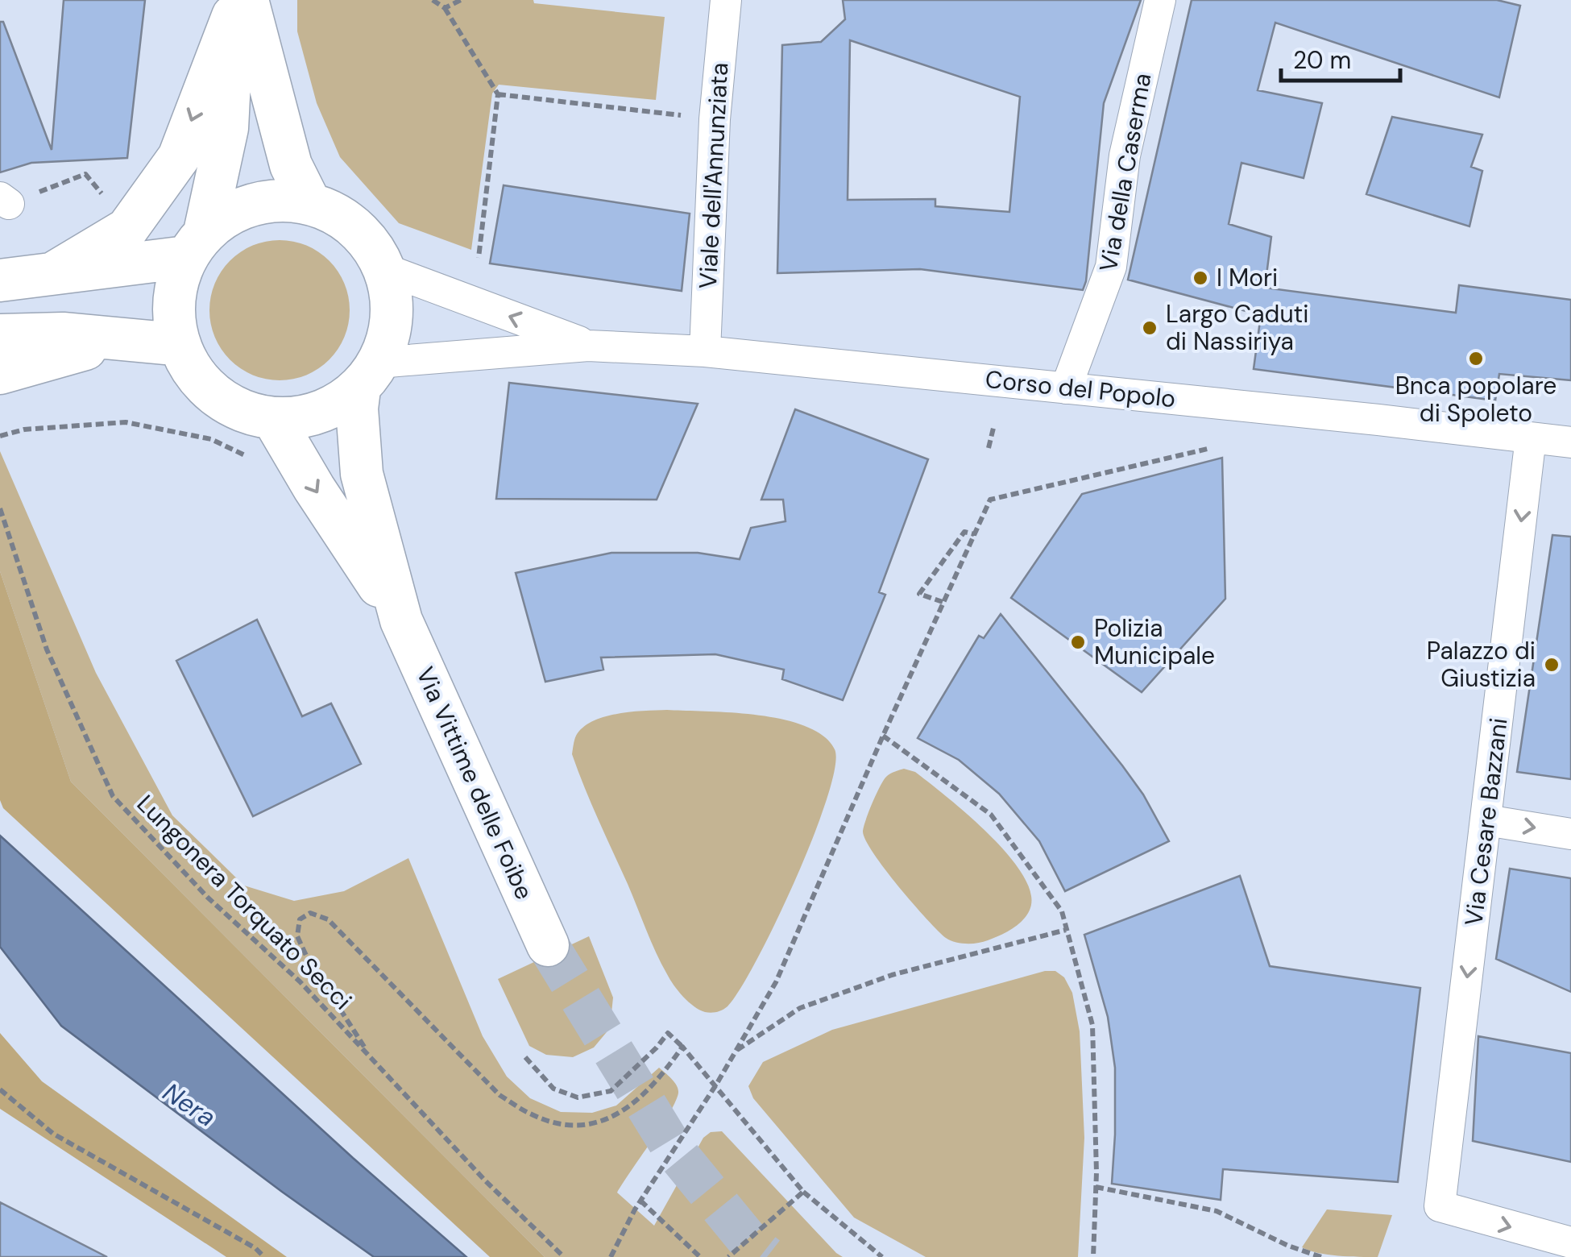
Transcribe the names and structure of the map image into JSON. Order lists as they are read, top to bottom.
{
  "streets": {
    "street": [
      "Via della Caserma",
      "Viale dell'Annunziata",
      "Corso del Popolo",
      "Via Vittime delle Foibe",
      "Via Cesare Bazzani"
    ],
    "path": ["Lungonera Torquato Secci"]
  },
  "crossings": [
    ["Via della Caserma", "Corso del Popolo"],
    ["Viale dell'Annunziata", "Corso del Popolo"],
    ["Corso del Popolo", "Via Vittime delle Foibe"],
    ["Corso del Popolo", "Via Cesare Bazzani"]
  ],
  "one_way": ["Via Cesare Bazzani"],
  "water": ["Nera"],
  "places": [
    "I Mori",
    "Largo Caduti di Nassiriya",
    "Bnca popolare di Spoleto",
    "Polizia Municipale",
    "Palazzo di Giustizia"
  ],
  "scale_bar": "20 m"
}
